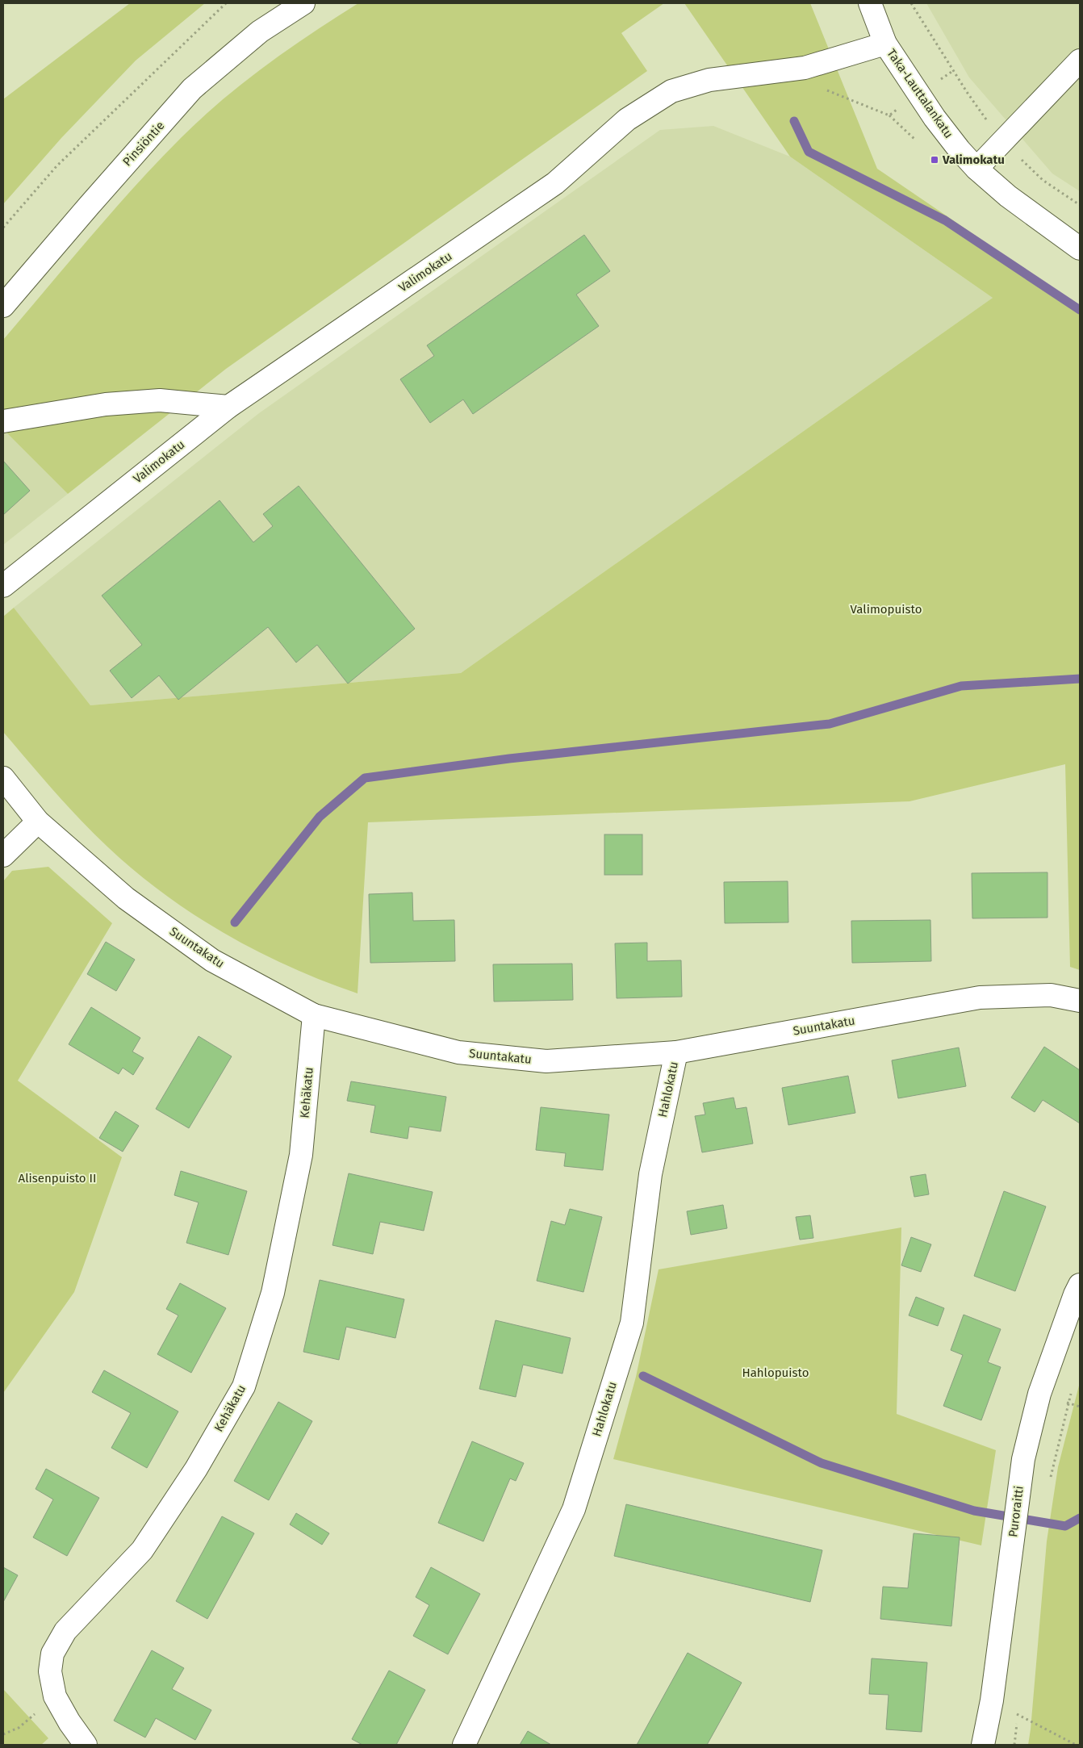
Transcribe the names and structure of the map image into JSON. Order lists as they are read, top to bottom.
{
  "streets": {
    "street": [
      "Taka-Lauttalankatu",
      "Pinsiöntie",
      "Valimokatu",
      "Suuntakatu",
      "Hahlokatu",
      "Kehäkatu",
      "Puroraitti"
    ]
  },
  "crossings": [
    ["Taka-Lauttalankatu", "Valimokatu"],
    ["Suuntakatu", "Hahlokatu"],
    ["Suuntakatu", "Kehäkatu"]
  ],
  "parks": ["Valimopuisto", "Alisenpuisto II", "Hahlopuisto"],
  "places": {
    "transit": ["Valimokatu"]
  }
}
